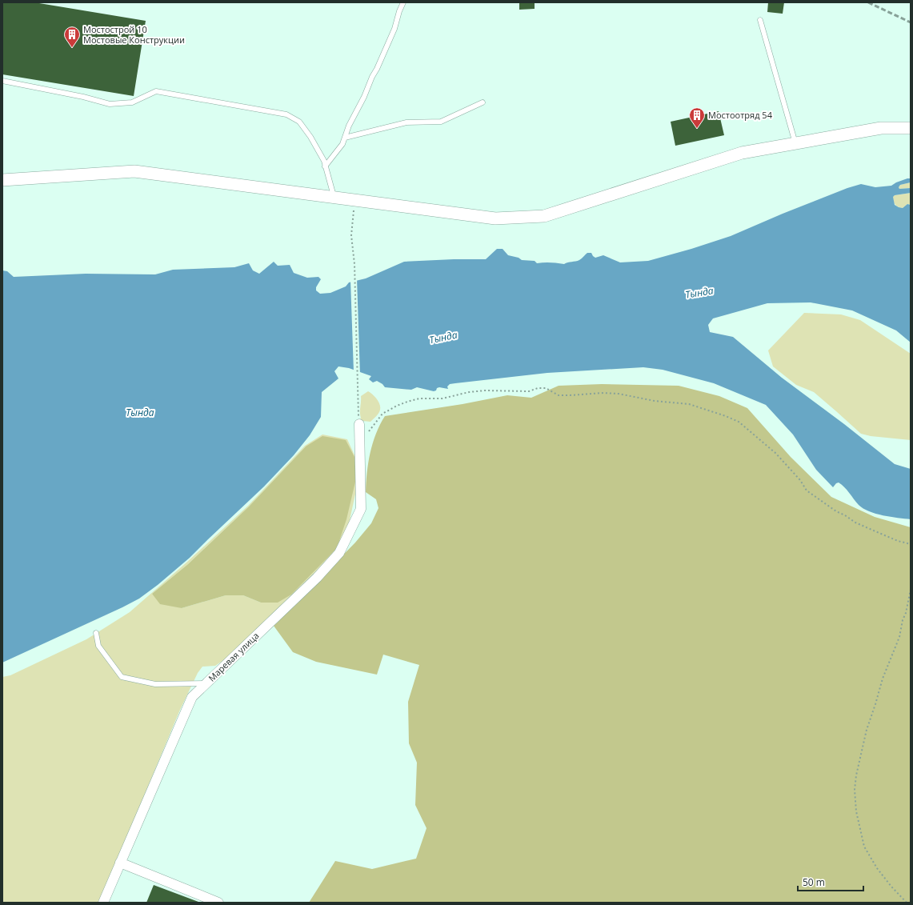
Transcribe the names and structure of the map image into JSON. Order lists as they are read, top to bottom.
{
  "streets": {
    "street": ["Маревая улица"]
  },
  "water": ["Тында"],
  "places": {
    "building": ["Мостострой 10 Мостовые Конструкции", "Мостоотряд 54"]
  },
  "scale_bar": "50 m"
}
